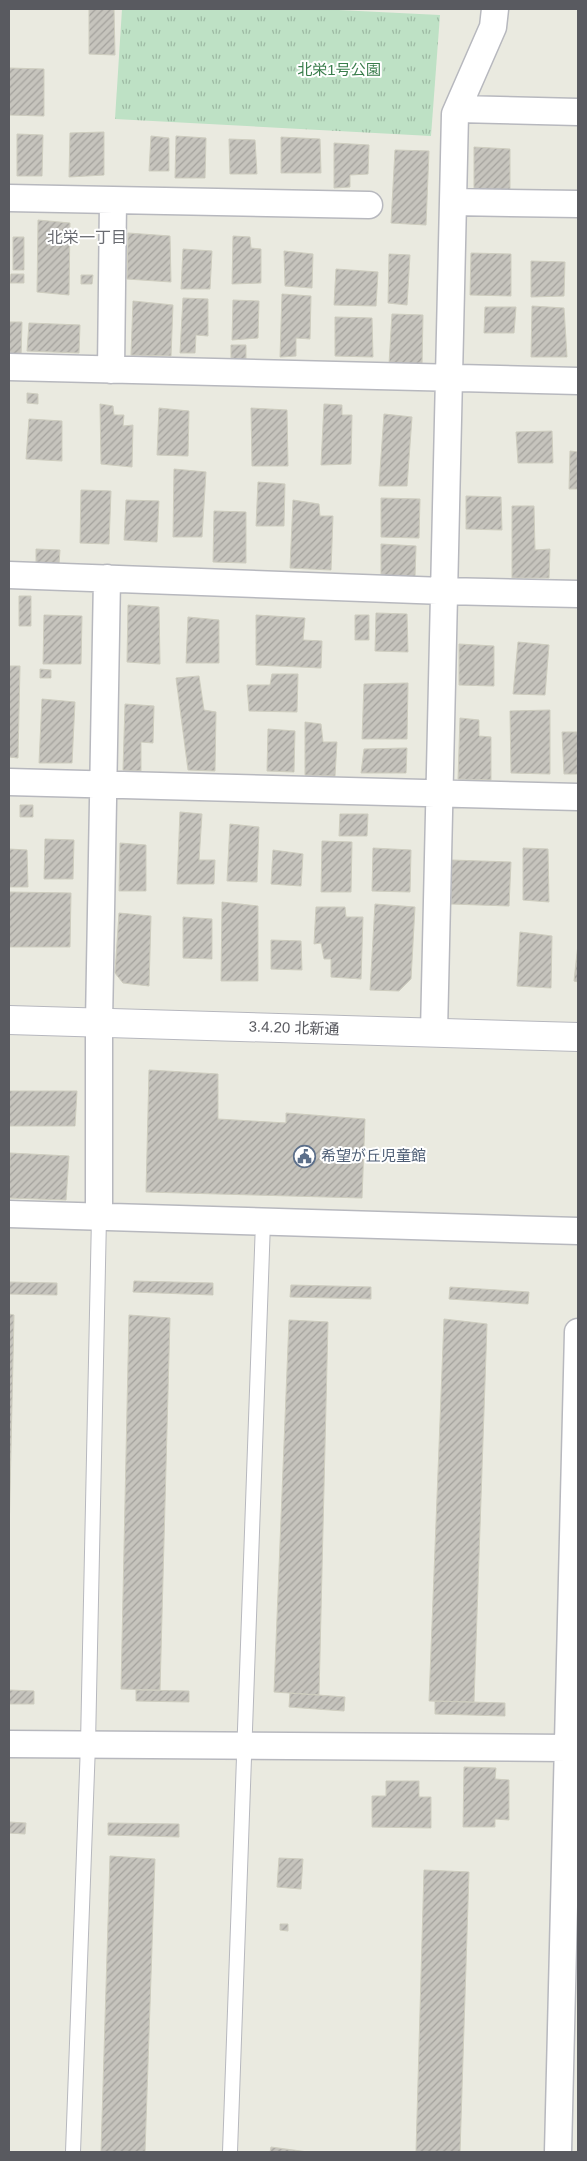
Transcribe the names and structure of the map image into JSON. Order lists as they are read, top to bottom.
{
  "streets": {
    "street": ["3.4.20 北新通"]
  },
  "districts": ["北栄一丁目"],
  "parks": ["北栄1号公園"],
  "places": {
    "public building": ["希望が丘児童館"]
  }
}
